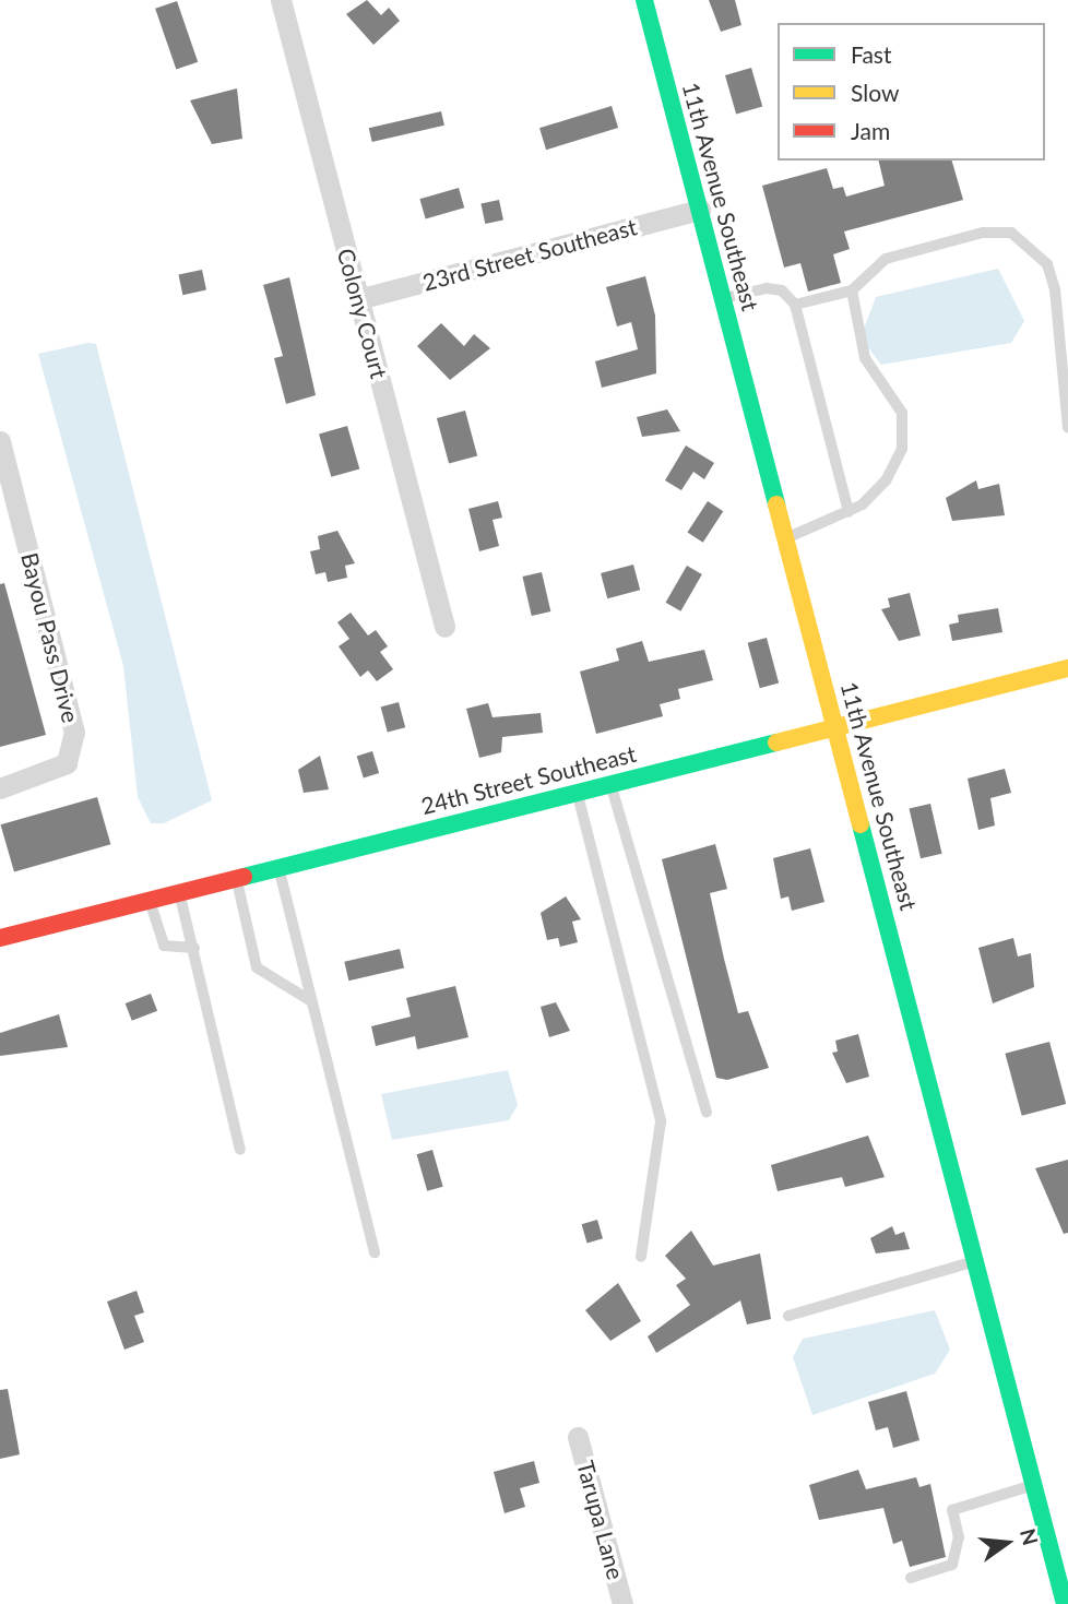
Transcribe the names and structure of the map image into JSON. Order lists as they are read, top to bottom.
{
  "streets": {
    "street": [
      "11th Avenue Southeast",
      "23rd Street Southeast",
      "Colony Court",
      "Bayou Pass Drive",
      "24th Street Southeast",
      "Tarupa Lane"
    ]
  },
  "crossings": [
    ["11th Avenue Southeast", "23rd Street Southeast"],
    ["11th Avenue Southeast", "24th Street Southeast"],
    ["23rd Street Southeast", "Colony Court"]
  ],
  "legend": ["Fast", "Slow", "Jam"],
  "north": "right"
}
